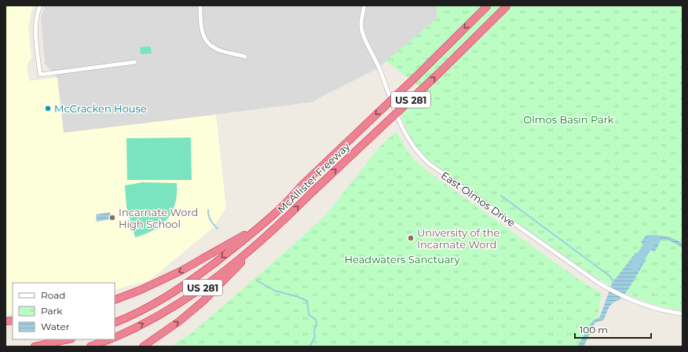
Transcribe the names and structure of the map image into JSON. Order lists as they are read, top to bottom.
{
  "streets": {
    "highway": ["US 281", "McAllister Freeway"],
    "street": ["East Olmos Drive"]
  },
  "parks": ["Olmos Basin Park", "Headwaters Sanctuary"],
  "places": ["McCracken House", "Incarnate Word High School", "University of the Incarnate Word"],
  "legend": ["Road", "Park", "Water"],
  "scale_bar": "100 m"
}
